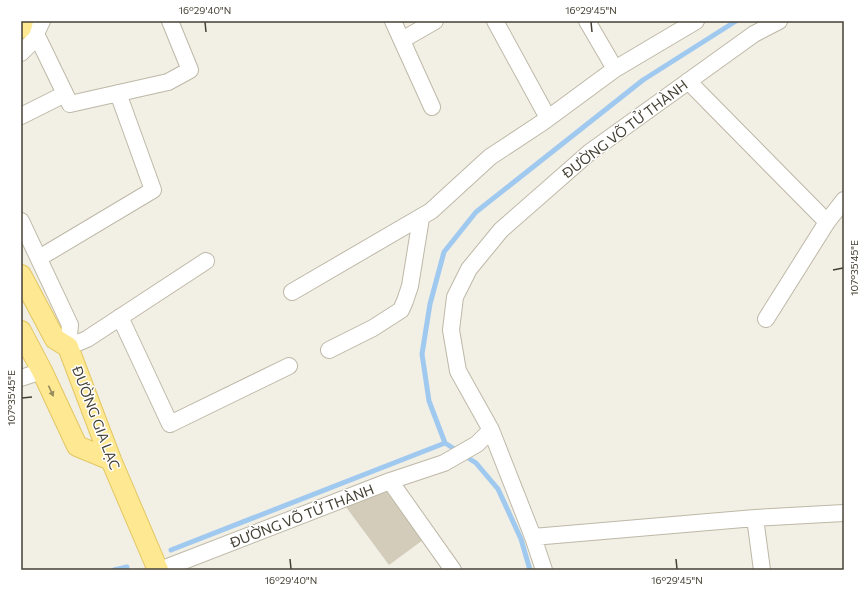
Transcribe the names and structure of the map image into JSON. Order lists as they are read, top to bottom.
{
  "streets": {
    "main road": ["ĐƯỜNG GIA LẠC"],
    "street": ["ĐƯỜNG VÕ TỬ THÀNH"]
  },
  "crossings": [
    ["ĐƯỜNG VÕ TỬ THÀNH", "ĐƯỜNG GIA LẠC"]
  ],
  "coordinates": ["16°29'40\"N", "16°29'45\"N", "107°35'45\"E"]
}
